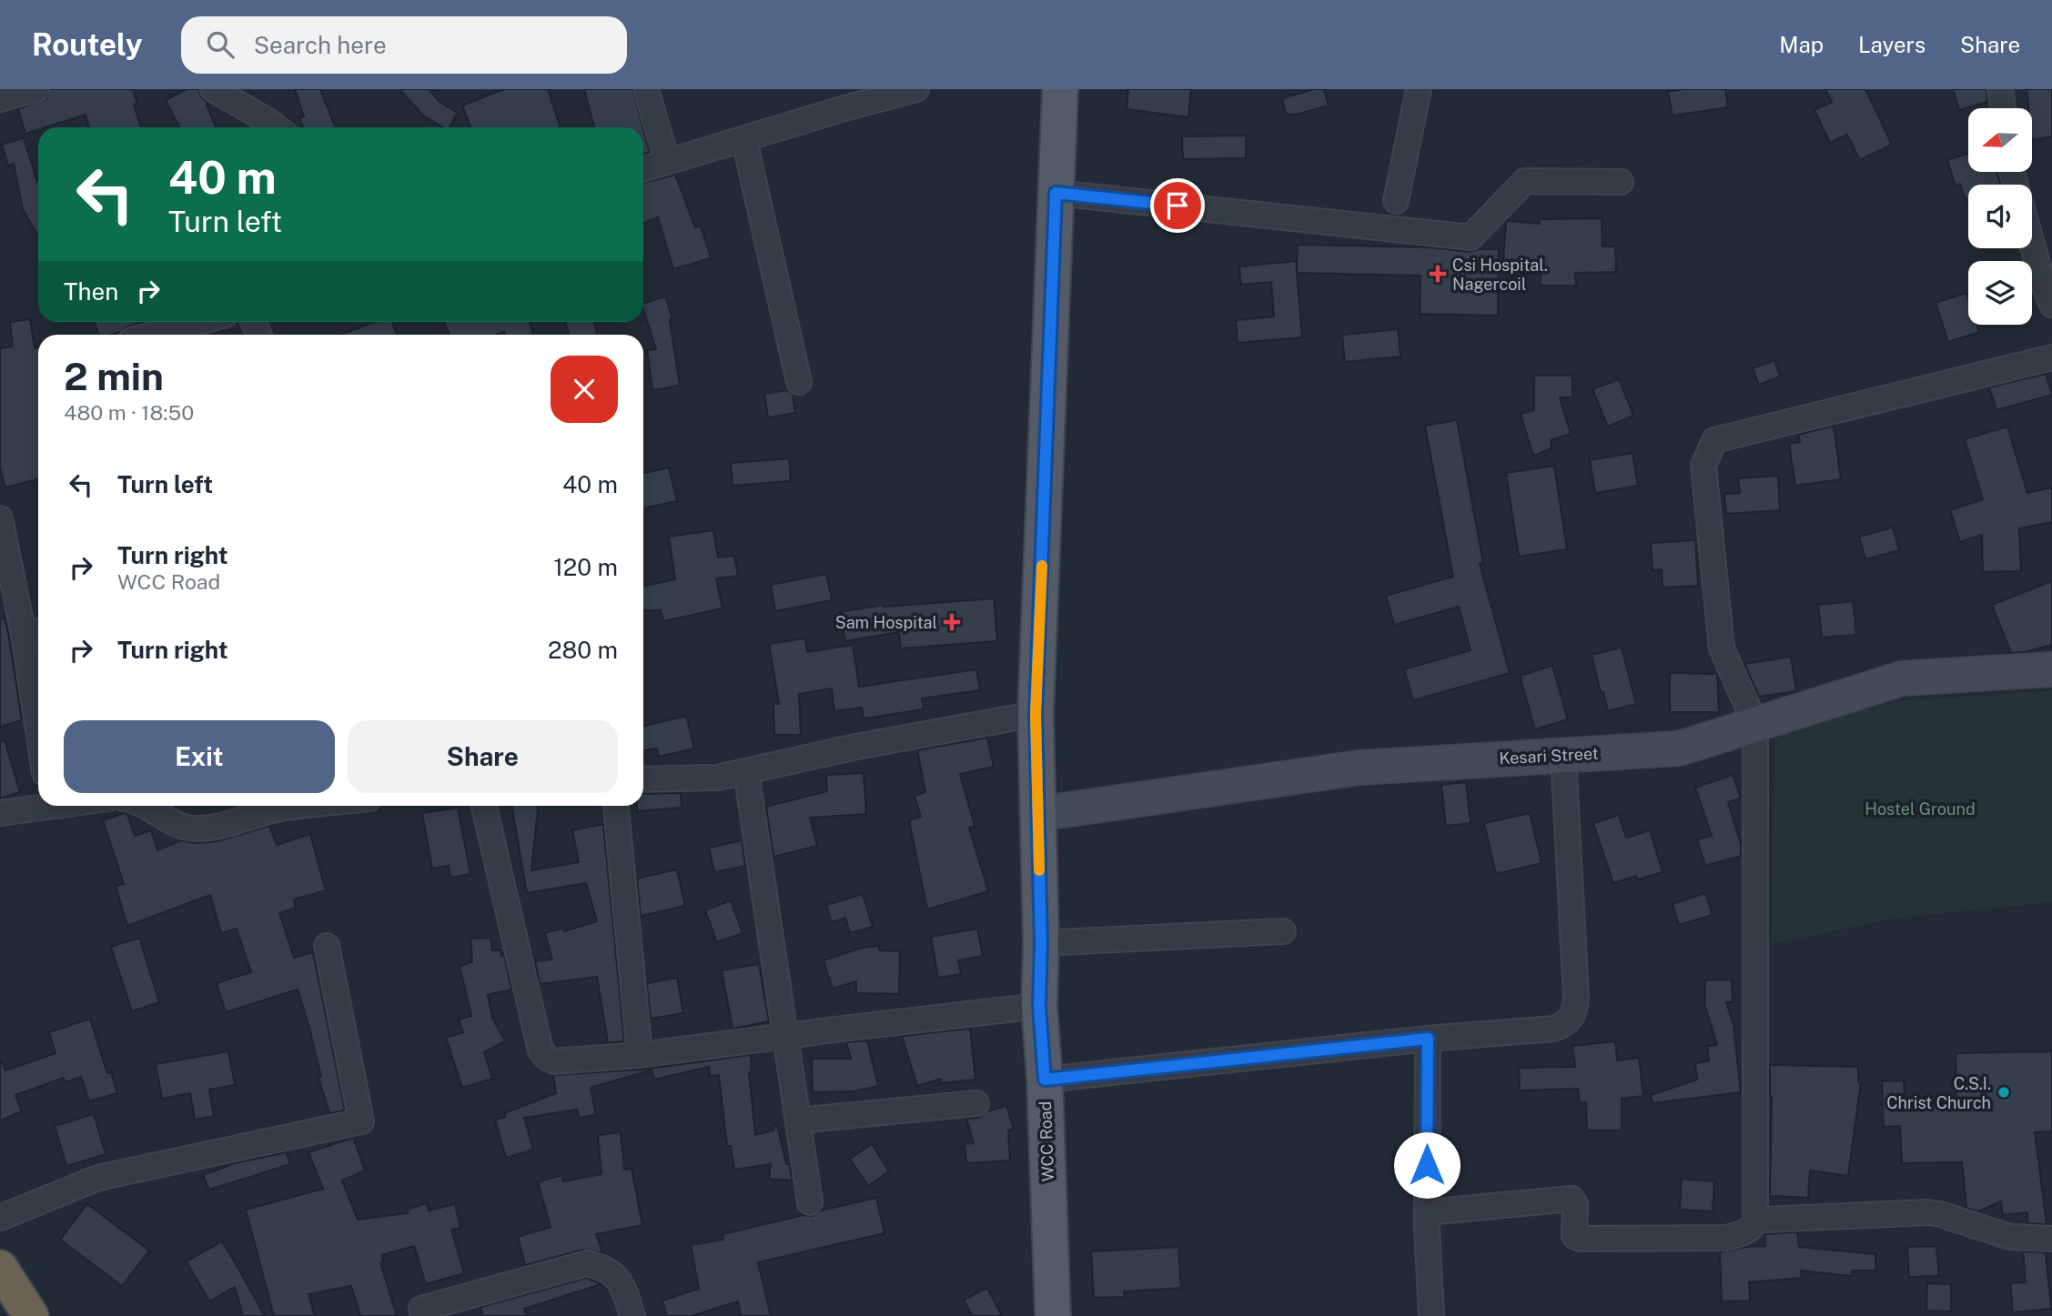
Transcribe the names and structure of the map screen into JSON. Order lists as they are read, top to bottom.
{
  "streets": {
    "main road": ["WCC Road"],
    "street": ["Kesari Street"]
  },
  "crossings": [
    ["Kesari Street", "WCC Road"]
  ],
  "parks": ["Hostel Ground"],
  "places": {
    "health": ["Csi Hospital. Nagercoil", "Sam Hospital"],
    "other": ["C.S.I. Christ Church"]
  },
  "north": "left",
  "page": {
    "header": "Routely",
    "search": "Search here",
    "nav": ["Map", "Layers", "Share"],
    "turn": ["40 m", "Turn left"],
    "then": "Then",
    "heading": ["2 min", "480 m · 18:50"],
    "list": [
      {
        "name": "Turn left",
        "value": "40 m"
      },
      {
        "name": "Turn right",
        "note": "WCC Road",
        "value": "120 m"
      },
      {
        "name": "Turn right",
        "value": "280 m"
      }
    ],
    "buttons": ["Exit", "Share"]
  }
}
